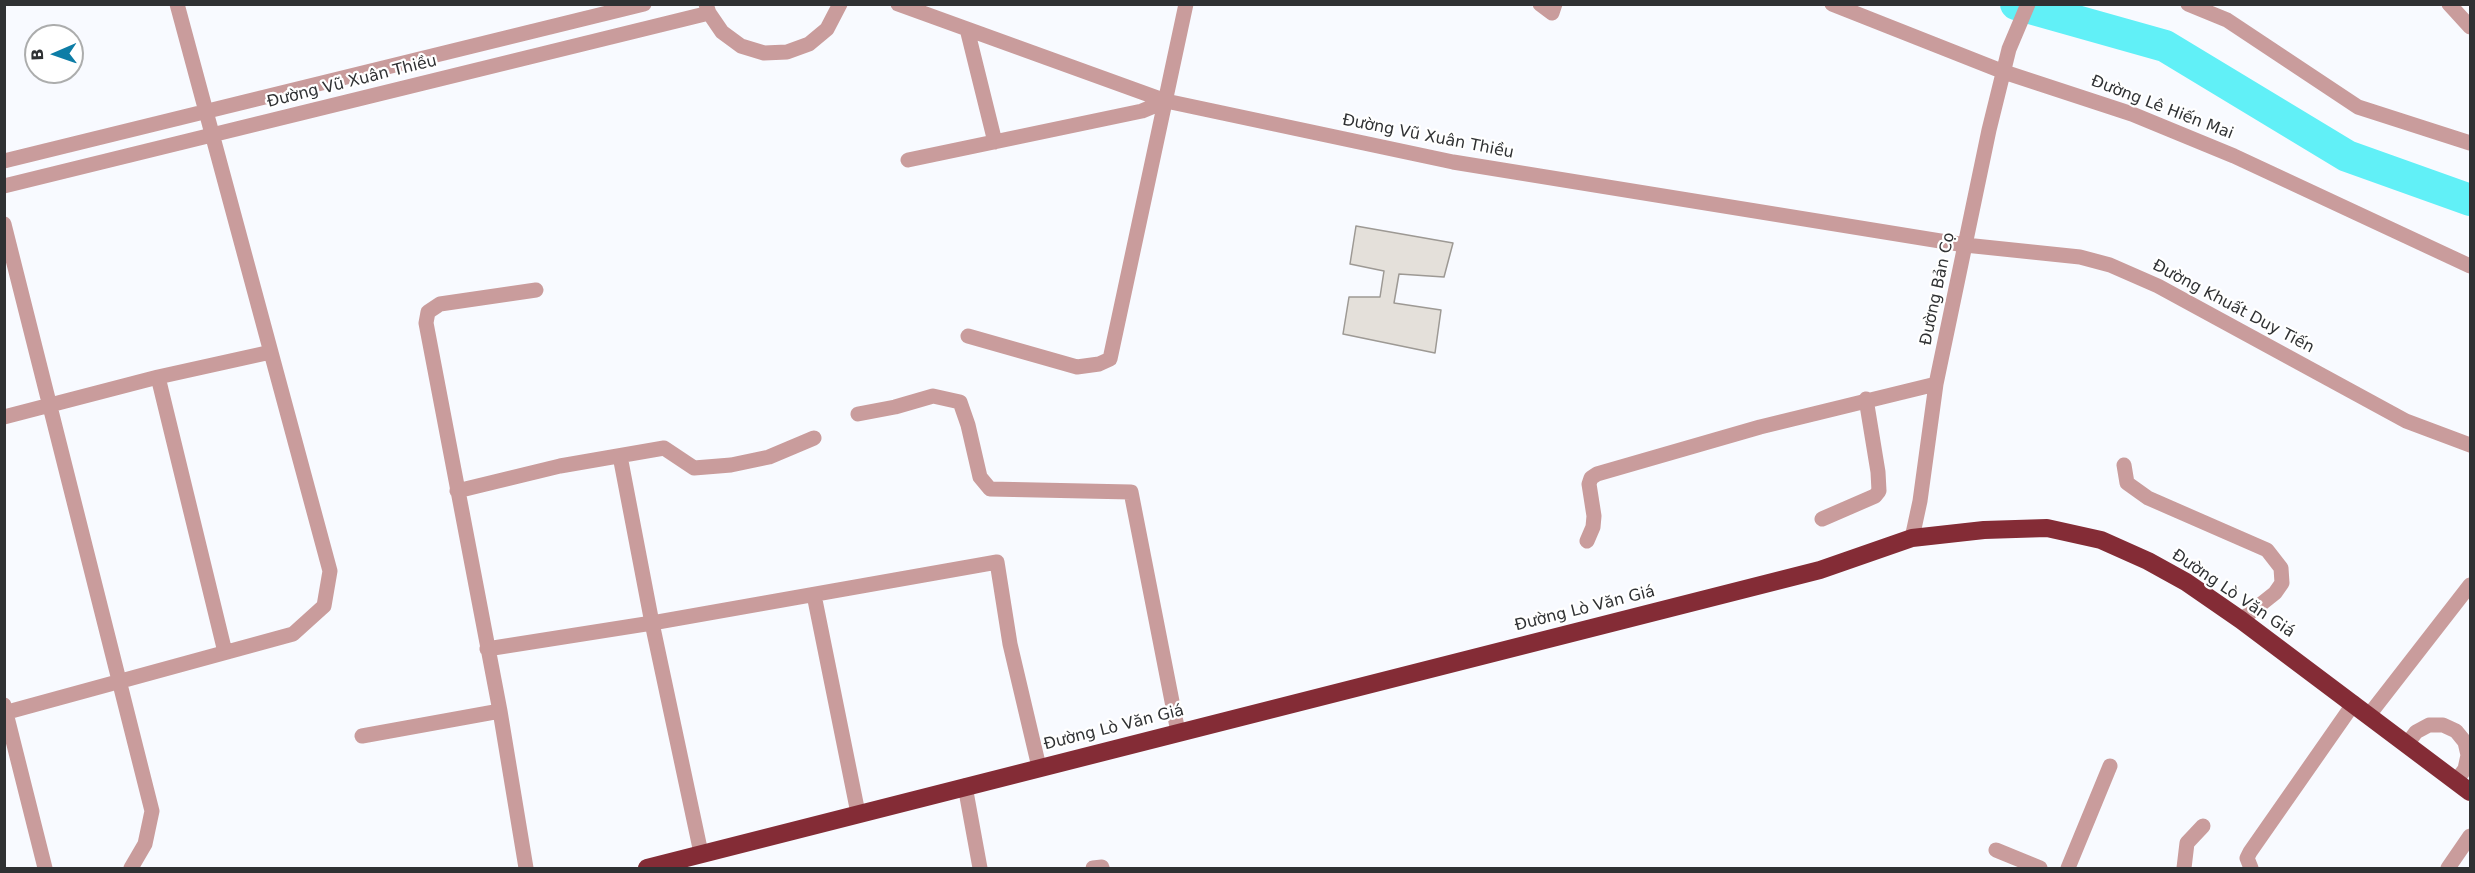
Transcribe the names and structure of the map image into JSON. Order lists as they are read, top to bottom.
{
  "streets": {
    "highway": ["Đường Lò Văn Giá"],
    "street": [
      "Đường Vũ Xuân Thiều",
      "Đường Lê Hiến Mai",
      "Đường Bản Cọ",
      "Đường Khuất Duy Tiến"
    ]
  },
  "crossings": [
    ["Đường Vũ Xuân Thiều", "Đường Bản Cọ"],
    ["Đường Vũ Xuân Thiều", "Đường Khuất Duy Tiến"],
    ["Đường Lê Hiến Mai", "Đường Bản Cọ"],
    ["Đường Bản Cọ", "Đường Khuất Duy Tiến"],
    ["Đường Bản Cọ", "Đường Lò Văn Giá"]
  ],
  "north": "left"
}
